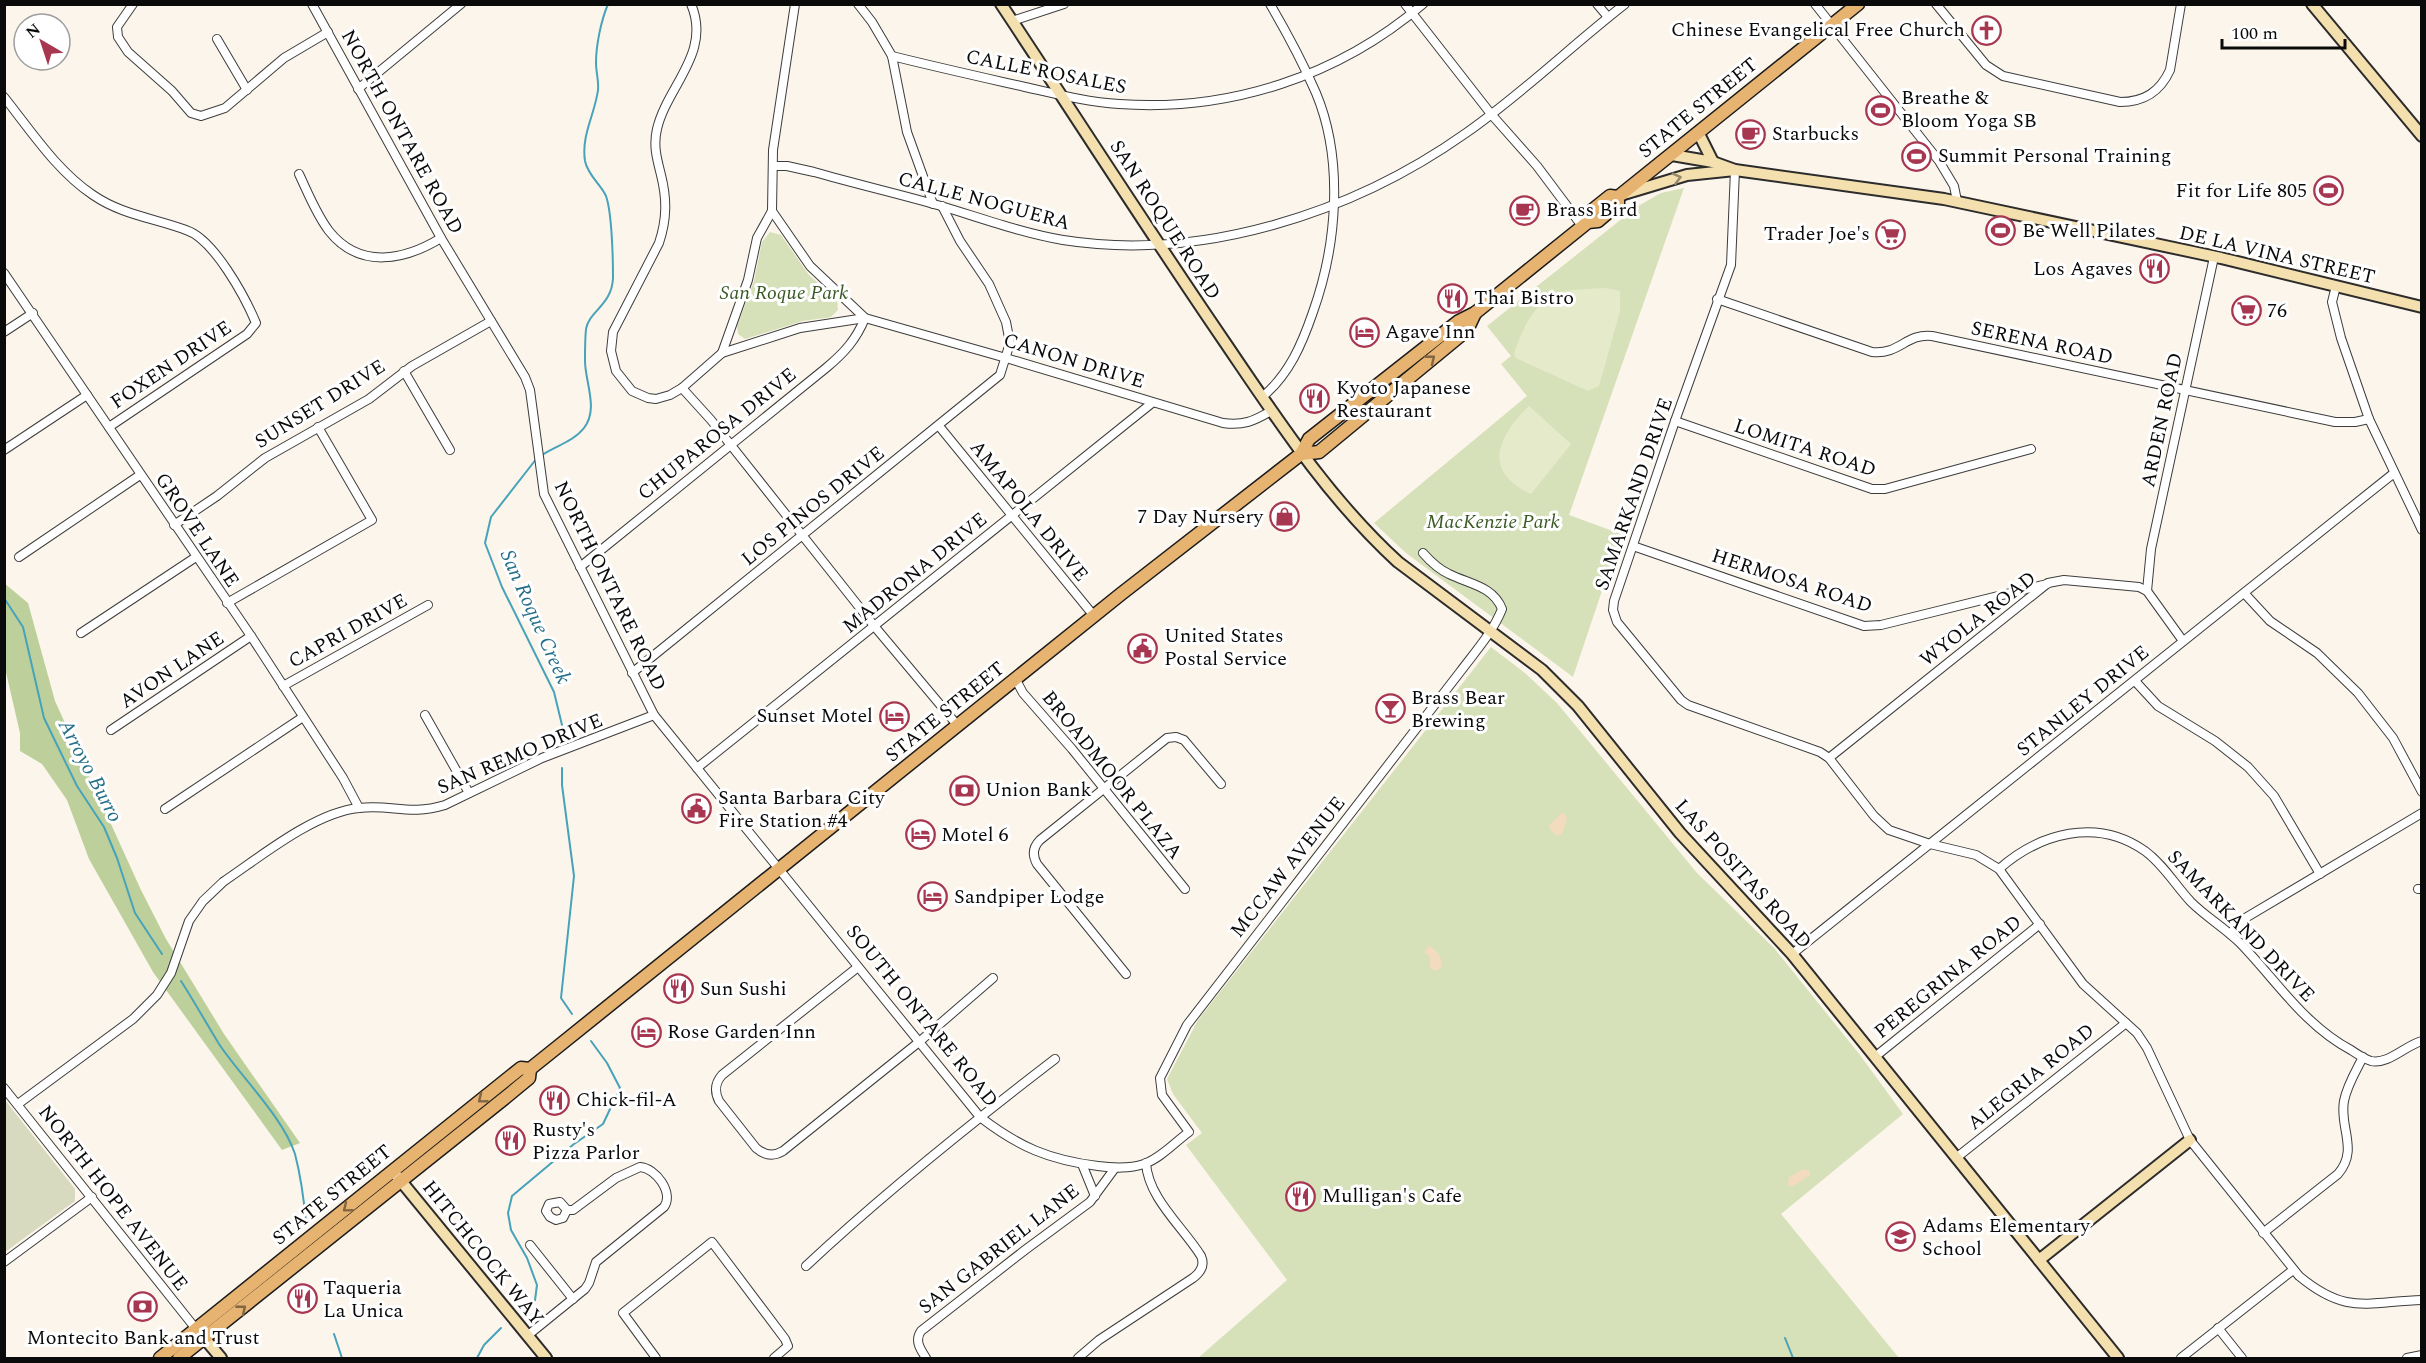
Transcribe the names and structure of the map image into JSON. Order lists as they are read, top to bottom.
{
  "streets": {
    "main road": ["STATE STREET"],
    "street": [
      "CALLE ROSALES",
      "NORTH ONTARE ROAD",
      "CALLE NOGUERA",
      "SAN ROQUE ROAD",
      "DE LA VINA STREET",
      "SERENA ROAD",
      "CANON DRIVE",
      "FOXEN DRIVE",
      "SUNSET DRIVE",
      "ARDEN ROAD",
      "CHUPAROSA DRIVE",
      "LOMITA ROAD",
      "SAMARKAND DRIVE",
      "LOS PINOS DRIVE",
      "AMAPOLA DRIVE",
      "GROVE LANE",
      "MADRONA DRIVE",
      "HERMOSA ROAD",
      "WYOLA ROAD",
      "CAPRI DRIVE",
      "AVON LANE",
      "STANLEY DRIVE",
      "SAN REMO DRIVE",
      "BROADMOOR PLAZA",
      "MCCAW AVENUE",
      "LAS POSITAS ROAD",
      "PEREGRINA ROAD",
      "SOUTH ONTARE ROAD",
      "ALEGRIA ROAD",
      "NORTH HOPE AVENUE",
      "SAN GABRIEL LANE",
      "HITCHCOCK WAY"
    ]
  },
  "crossings": [
    ["CALLE ROSALES", "SAN ROQUE ROAD"],
    ["STATE STREET", "NORTH ONTARE ROAD"],
    ["STATE STREET", "SAN ROQUE ROAD"],
    ["STATE STREET", "DE LA VINA STREET"],
    ["STATE STREET", "AMAPOLA DRIVE"],
    ["STATE STREET", "BROADMOOR PLAZA"],
    ["STATE STREET", "LAS POSITAS ROAD"],
    ["STATE STREET", "SOUTH ONTARE ROAD"],
    ["STATE STREET", "NORTH HOPE AVENUE"],
    ["STATE STREET", "HITCHCOCK WAY"],
    ["NORTH ONTARE ROAD", "SUNSET DRIVE"],
    ["NORTH ONTARE ROAD", "CHUPAROSA DRIVE"],
    ["NORTH ONTARE ROAD", "LOS PINOS DRIVE"],
    ["NORTH ONTARE ROAD", "MADRONA DRIVE"],
    ["NORTH ONTARE ROAD", "SAN REMO DRIVE"],
    ["NORTH ONTARE ROAD", "SOUTH ONTARE ROAD"],
    ["CALLE NOGUERA", "SAN ROQUE ROAD"],
    ["CALLE NOGUERA", "CANON DRIVE"],
    ["SAN ROQUE ROAD", "CANON DRIVE"],
    ["SAN ROQUE ROAD", "LAS POSITAS ROAD"],
    ["DE LA VINA STREET", "ARDEN ROAD"],
    ["DE LA VINA STREET", "SAMARKAND DRIVE"],
    ["SERENA ROAD", "ARDEN ROAD"],
    ["SERENA ROAD", "SAMARKAND DRIVE"],
    ["CANON DRIVE", "CHUPAROSA DRIVE"],
    ["CANON DRIVE", "LOS PINOS DRIVE"],
    ["CANON DRIVE", "MADRONA DRIVE"],
    ["FOXEN DRIVE", "GROVE LANE"],
    ["SUNSET DRIVE", "GROVE LANE"],
    ["ARDEN ROAD", "WYOLA ROAD"],
    ["LOMITA ROAD", "SAMARKAND DRIVE"],
    ["SAMARKAND DRIVE", "HERMOSA ROAD"],
    ["SAMARKAND DRIVE", "WYOLA ROAD"],
    ["SAMARKAND DRIVE", "STANLEY DRIVE"],
    ["LOS PINOS DRIVE", "AMAPOLA DRIVE"],
    ["AMAPOLA DRIVE", "MADRONA DRIVE"],
    ["GROVE LANE", "CAPRI DRIVE"],
    ["GROVE LANE", "AVON LANE"],
    ["GROVE LANE", "SAN REMO DRIVE"],
    ["HERMOSA ROAD", "WYOLA ROAD"],
    ["STANLEY DRIVE", "LAS POSITAS ROAD"],
    ["SAN REMO DRIVE", "NORTH HOPE AVENUE"],
    ["MCCAW AVENUE", "LAS POSITAS ROAD"],
    ["MCCAW AVENUE", "SOUTH ONTARE ROAD"],
    ["LAS POSITAS ROAD", "PEREGRINA ROAD"],
    ["LAS POSITAS ROAD", "ALEGRIA ROAD"],
    ["SOUTH ONTARE ROAD", "SAN GABRIEL LANE"]
  ],
  "water": ["San Roque Creek", "Arroyo Burro"],
  "parks": ["San Roque Park", "MacKenzie Park"],
  "places": {
    "church": ["Chinese Evangelical Free Church"],
    "sports": [
      "Breathe & Bloom Yoga SB",
      "Summit Personal Training",
      "Fit for Life 805",
      "Be Well Pilates"
    ],
    "cafe": ["Starbucks", "Brass Bird"],
    "supermarket": ["Trader Joe's", "76"],
    "restaurant": [
      "Los Agaves",
      "Thai Bistro",
      "Kyoto Japanese Restaurant",
      "Sun Sushi",
      "Chick-fil-A",
      "Rusty's Pizza Parlor",
      "Mulligan's Cafe",
      "Taqueria La Unica"
    ],
    "hotel": [
      "Agave Inn",
      "Sunset Motel",
      "Motel 6",
      "Sandpiper Lodge",
      "Rose Garden Inn"
    ],
    "shop": ["7 Day Nursery"],
    "public building": ["United States Postal Service", "Santa Barbara City Fire Station #4"],
    "bar": ["Brass Bear Brewing"],
    "bank": ["Union Bank", "Montecito Bank and Trust"],
    "school or university": ["Adams Elementary School"]
  },
  "scale_bar": "100 m",
  "north": "top left"
}
